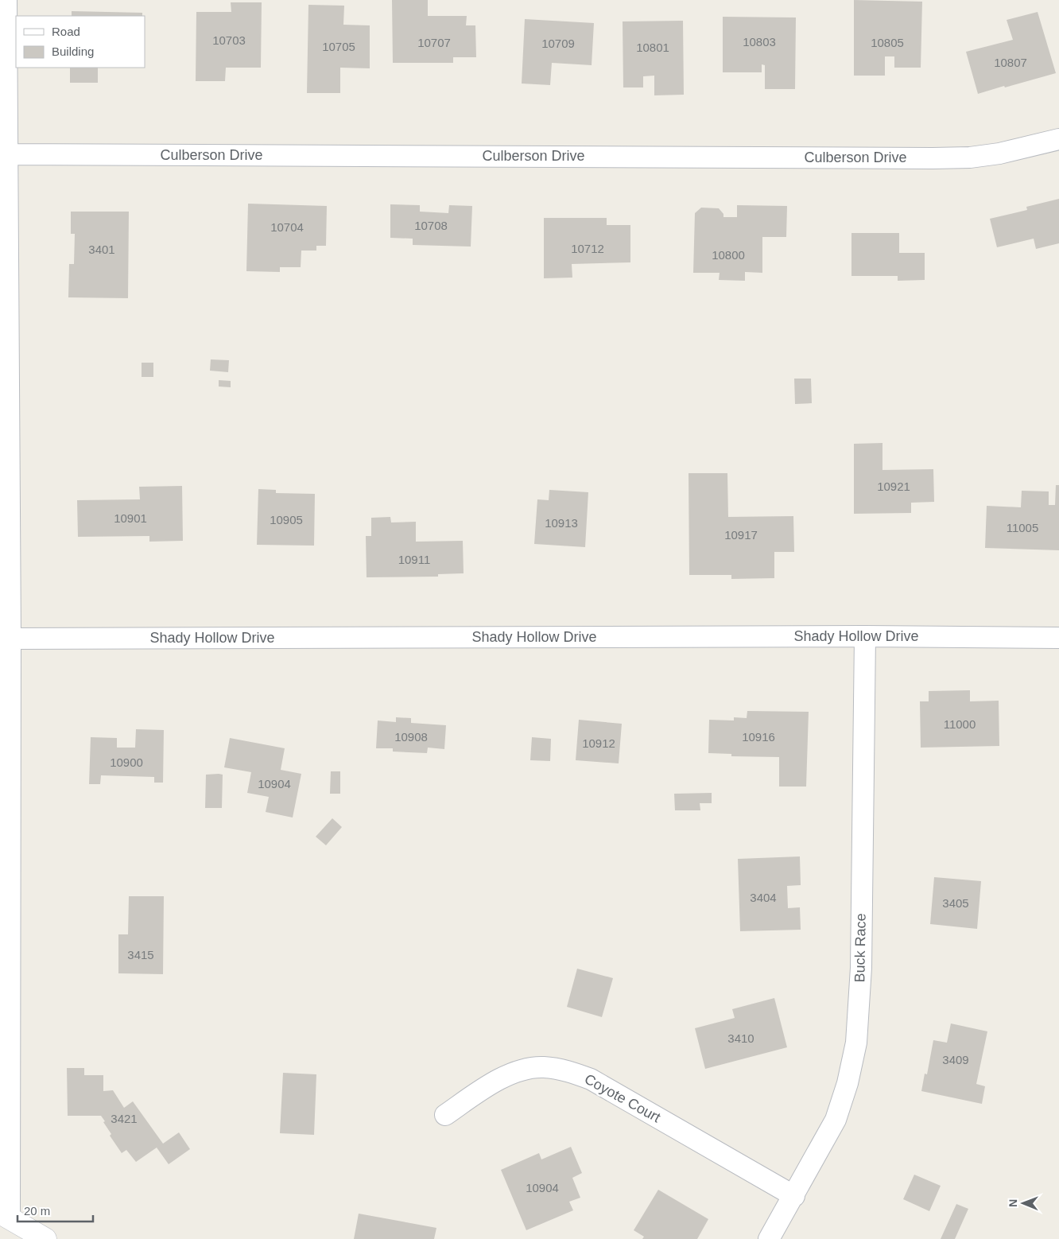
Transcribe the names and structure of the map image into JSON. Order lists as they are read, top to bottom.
{
  "streets": {
    "street": [
      "Culberson Drive",
      "Shady Hollow Drive",
      "Buck Race",
      "Coyote Court"
    ]
  },
  "crossings": [
    ["Shady Hollow Drive", "Buck Race"],
    ["Buck Race", "Coyote Court"]
  ],
  "house_numbers": [
    "10703",
    "10803",
    "10707",
    "10805",
    "10709",
    "10705",
    "10801",
    "10807",
    "10708",
    "10704",
    "10712",
    "3401",
    "10800",
    "10921",
    "10901",
    "10905",
    "10913",
    "11005",
    "10917",
    "10911",
    "11000",
    "10908",
    "10916",
    "10912",
    "10900",
    "10904",
    "3404",
    "3405",
    "3415",
    "3410",
    "3409",
    "3421",
    "10904"
  ],
  "legend": ["Road", "Building"],
  "scale_bar": "20 m",
  "north": "left"
}
